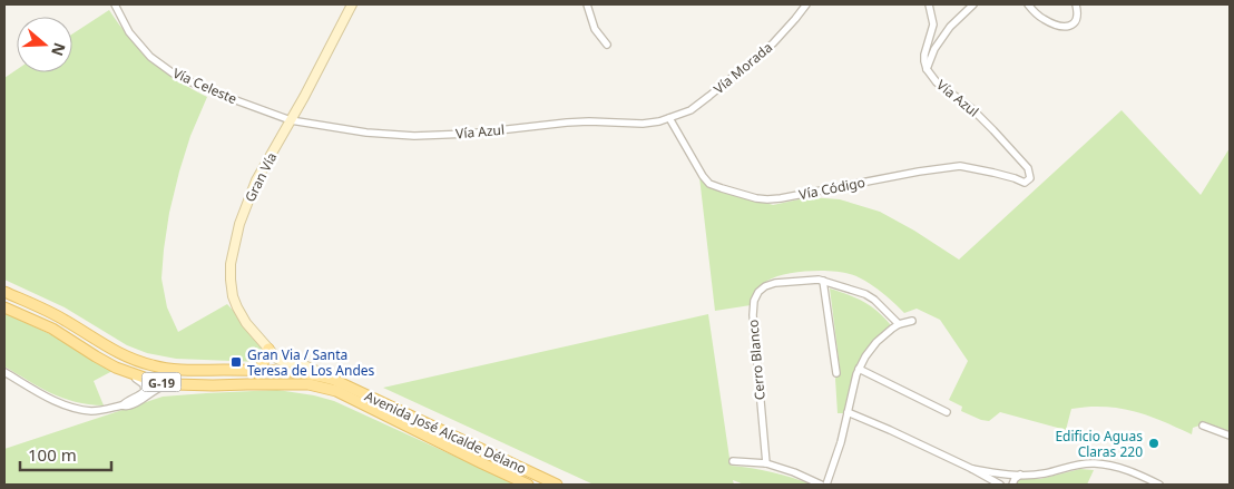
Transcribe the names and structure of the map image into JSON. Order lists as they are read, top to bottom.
{
  "streets": {
    "main road": ["Gran Vía", "G-19", "Avenida José Alcalde Délano"],
    "street": [
      "Vía Morada",
      "Vía Celeste",
      "Vía Azul",
      "Vía Código",
      "Cerro Blanco"
    ]
  },
  "crossings": [
    ["Vía Morada", "Vía Azul"],
    ["Vía Morada", "Vía Código"],
    ["Vía Celeste", "Vía Azul"],
    ["Vía Celeste", "Gran Vía"],
    ["Vía Azul", "Gran Vía"],
    ["Vía Azul", "Vía Código"],
    ["Gran Vía", "G-19"],
    ["Gran Vía", "Avenida José Alcalde Délano"],
    ["G-19", "Avenida José Alcalde Délano"]
  ],
  "places": {
    "transit": ["Gran Via / Santa Teresa de Los Andes"],
    "other": ["Edificio Aguas Claras 220"]
  },
  "scale_bar": "100 m",
  "north": "right"
}
